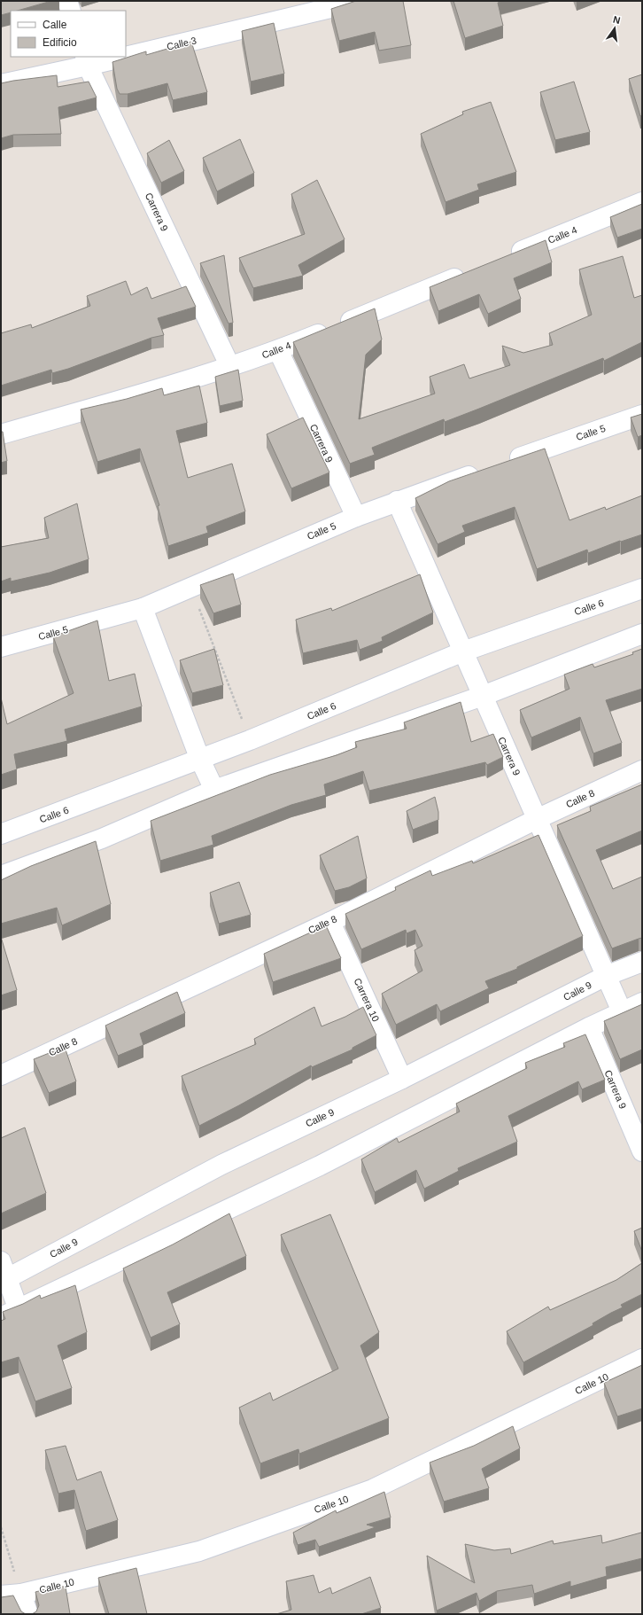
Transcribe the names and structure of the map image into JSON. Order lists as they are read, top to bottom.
{
  "streets": {
    "street": [
      "Calle 3",
      "Carrera 9",
      "Calle 4",
      "Calle 5",
      "Calle 6",
      "Calle 8",
      "Calle 9",
      "Carrera 10",
      "Calle 10"
    ]
  },
  "crossings": [
    ["Calle 3", "Carrera 9"],
    ["Carrera 9", "Calle 4"],
    ["Carrera 9", "Calle 5"],
    ["Carrera 9", "Calle 6"],
    ["Carrera 9", "Calle 8"],
    ["Carrera 9", "Calle 9"],
    ["Calle 8", "Carrera 10"],
    ["Calle 9", "Carrera 10"]
  ],
  "legend": ["Calle", "Edificio"],
  "north": "top"
}
